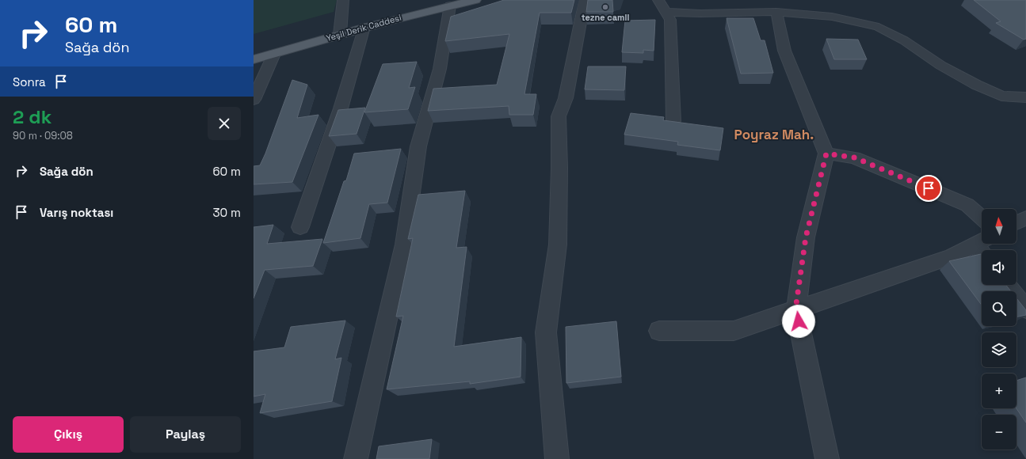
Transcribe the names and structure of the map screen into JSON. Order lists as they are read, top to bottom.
{
  "streets": {
    "main road": ["Yeşil Derik Caddesi"]
  },
  "districts": ["Poyraz Mah."],
  "places": ["tezne camii"],
  "north": "top",
  "page": {
    "turn": ["60 m", "Sağa dön"],
    "then": "Sonra",
    "heading": ["2 dk", "90 m · 09:08"],
    "list": [
      {
        "name": "Sağa dön",
        "value": "60 m"
      },
      {
        "name": "Varış noktası",
        "value": "30 m"
      }
    ],
    "map_buttons": ["+", "−"],
    "buttons": ["Çıkış", "Paylaş"]
  }
}
